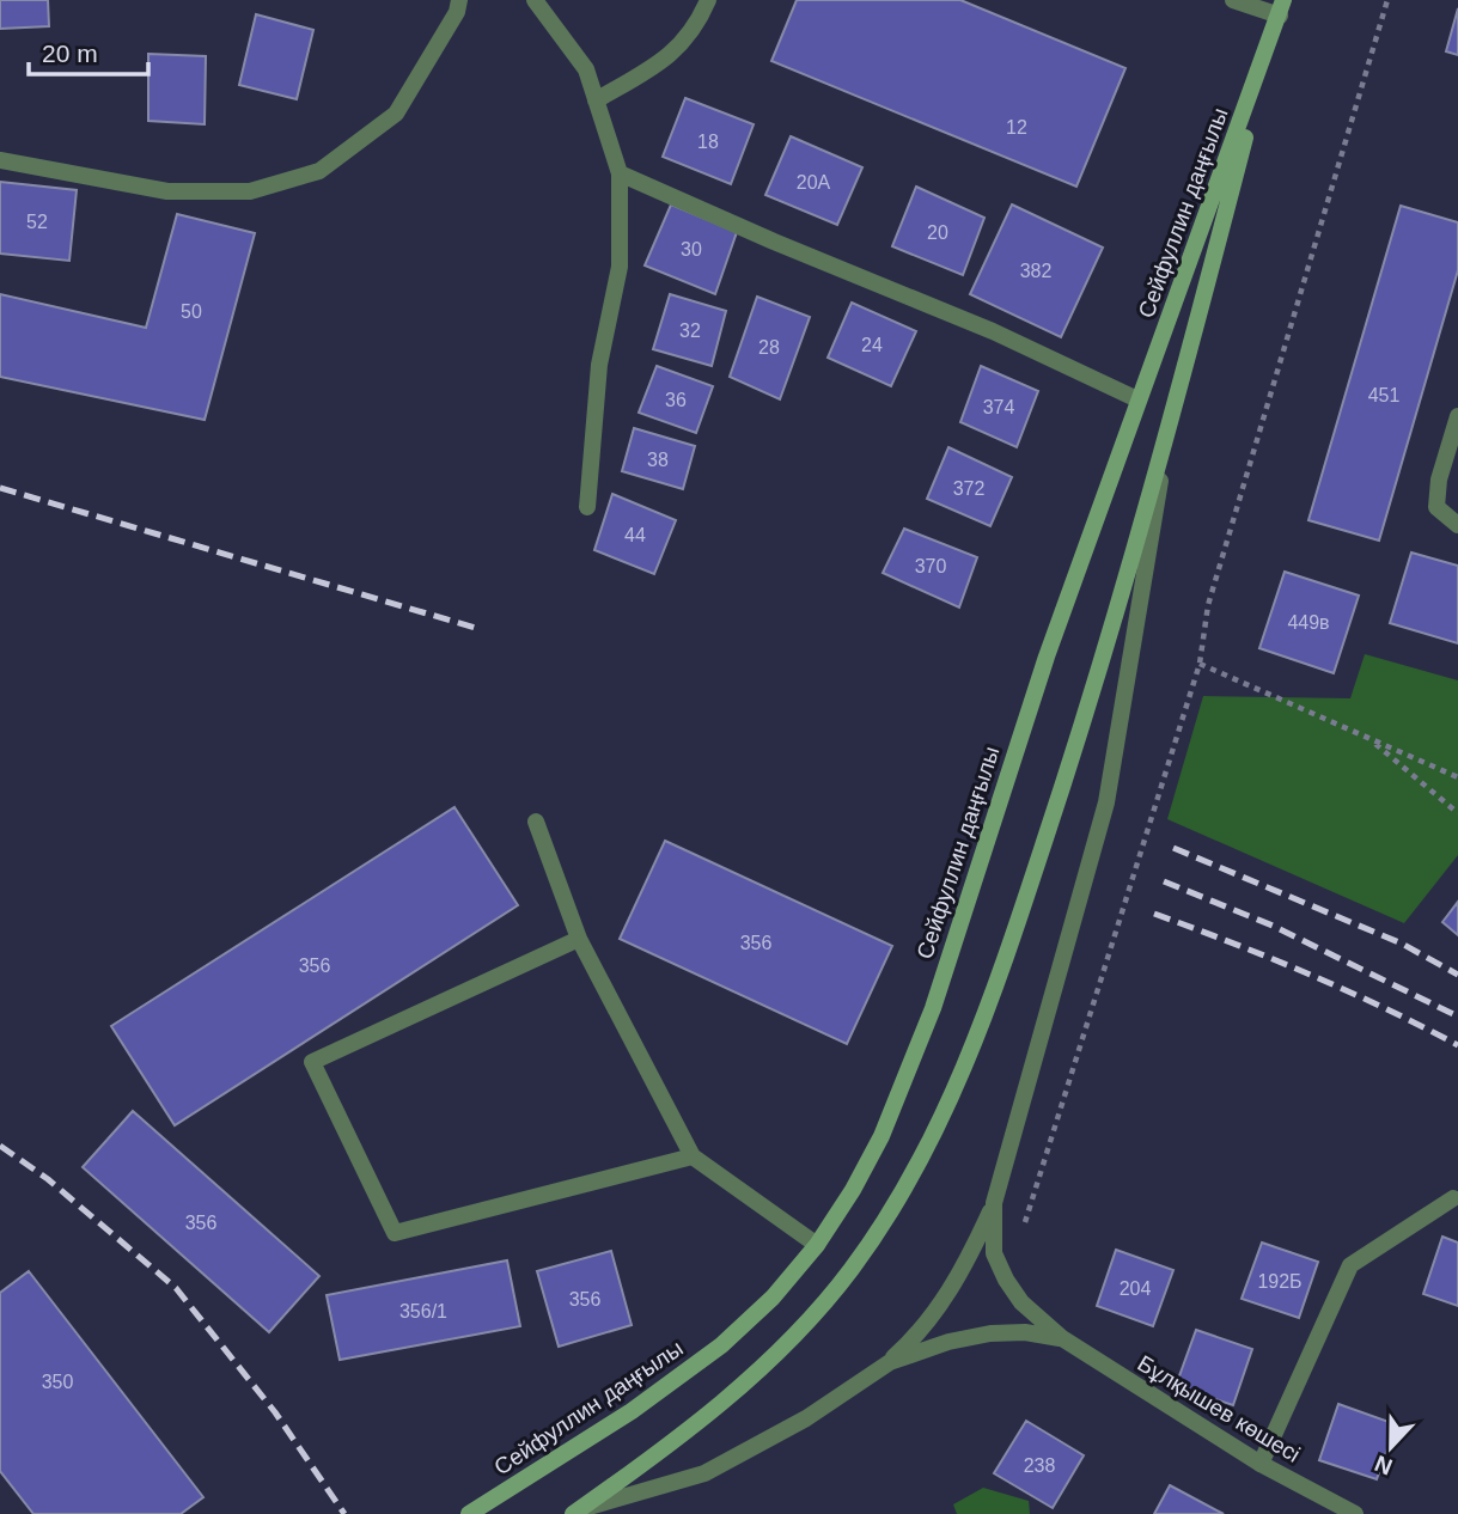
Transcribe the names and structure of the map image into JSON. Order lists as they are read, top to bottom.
{
  "streets": {
    "main road": ["Сейфуллин даңғылы"],
    "street": ["Бұлқышев көшесі"]
  },
  "house_numbers": [
    "12",
    "18",
    "20А",
    "52",
    "20",
    "30",
    "382",
    "50",
    "32",
    "24",
    "28",
    "451",
    "36",
    "374",
    "38",
    "372",
    "44",
    "370",
    "449в",
    "356",
    "356",
    "356",
    "192Б",
    "204",
    "356",
    "356/1",
    "350",
    "238"
  ],
  "scale_bar": "20 m",
  "north": "bottom"
}
